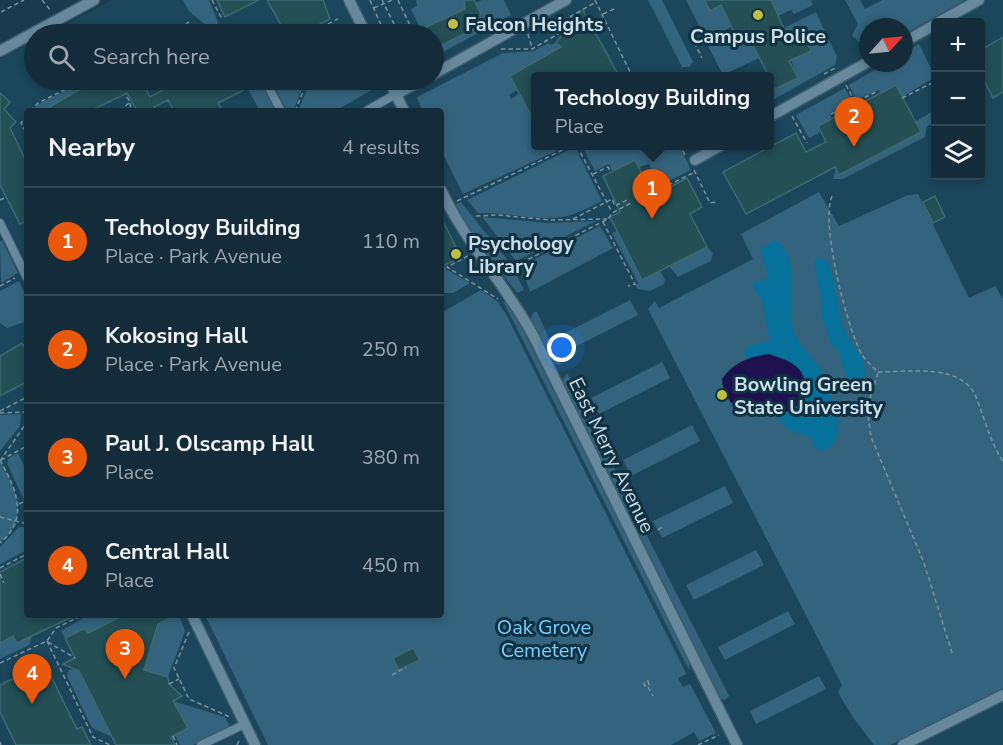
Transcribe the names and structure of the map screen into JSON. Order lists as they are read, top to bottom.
{
  "streets": {
    "street": ["East Merry Avenue"]
  },
  "parks": ["Oak Grove Cemetery"],
  "places": [
    "Campus Police",
    "Falcon Heights",
    "Psychology Library",
    "Bowling Green State University"
  ],
  "north": "top right",
  "page": {
    "map_buttons": ["+", "−"],
    "search": "Search here",
    "popup": ["Techology Building", "Place"],
    "pins": [
      "2",
      "1",
      "3",
      "4"
    ],
    "heading": ["Nearby", "4 results"],
    "list": [
      {
        "mark": "1",
        "name": "Techology Building",
        "note": "Place · Park Avenue",
        "value": "110 m"
      },
      {
        "mark": "2",
        "name": "Kokosing Hall",
        "note": "Place · Park Avenue",
        "value": "250 m"
      },
      {
        "mark": "3",
        "name": "Paul J. Olscamp Hall",
        "note": "Place",
        "value": "380 m"
      },
      {
        "mark": "4",
        "name": "Central Hall",
        "note": "Place",
        "value": "450 m"
      }
    ]
  }
}
